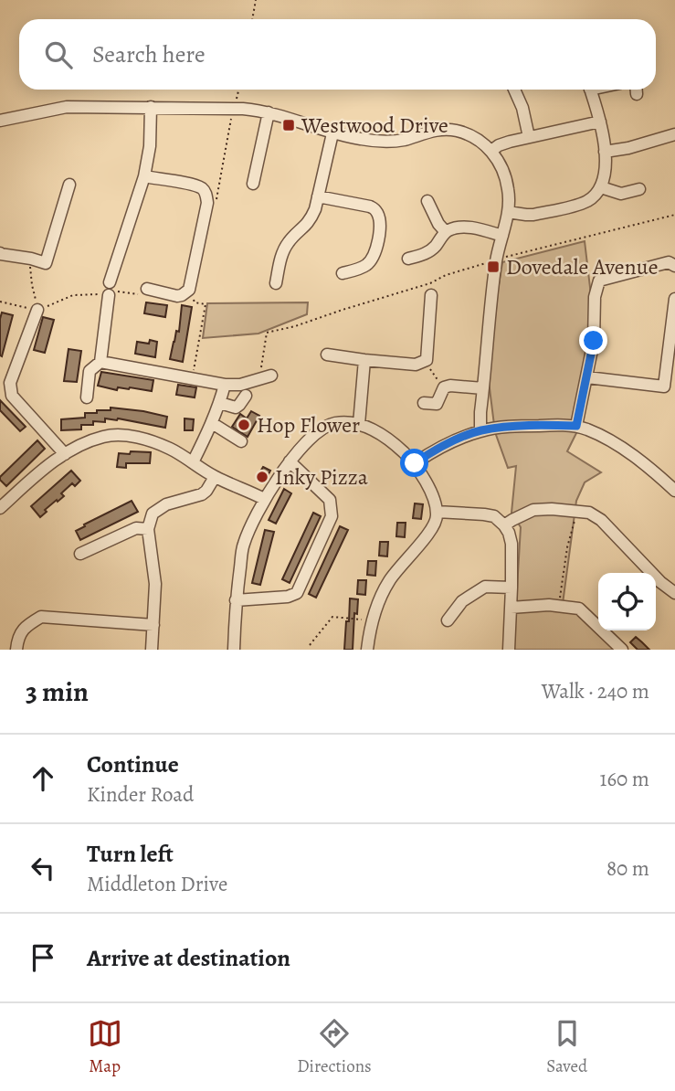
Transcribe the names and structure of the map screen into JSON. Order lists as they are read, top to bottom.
{
  "places": {
    "transit": ["Westwood Drive", "Dovedale Avenue"],
    "other": ["Hop Flower", "Inky Pizza"]
  },
  "page": {
    "search": "Search here",
    "heading": ["3 min", "Walk · 240 m"],
    "list": [
      ["Continue", "Kinder Road", "160 m"],
      ["Turn left", "Middleton Drive", "80 m"],
      "Arrive at destination"
    ],
    "nav": ["Map", "Directions", "Saved"]
  }
}
